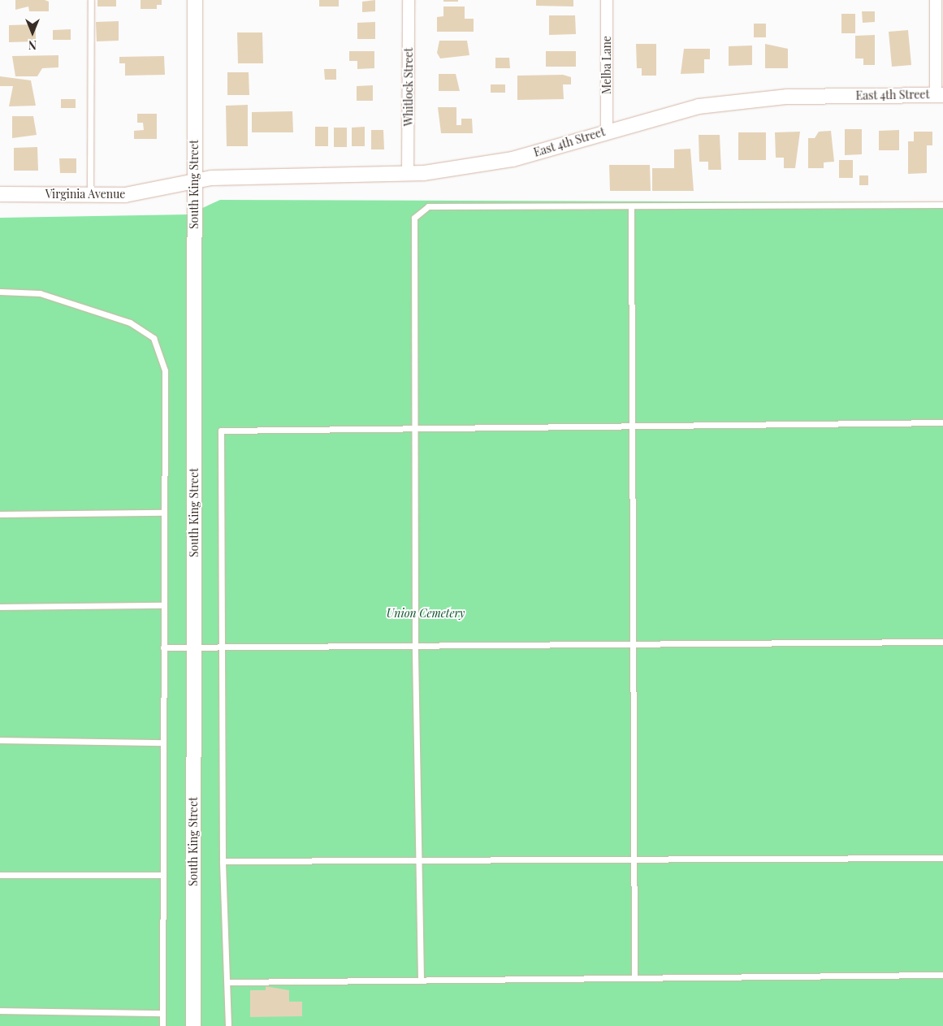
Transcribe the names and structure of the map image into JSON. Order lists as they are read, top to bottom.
{
  "streets": {
    "street": [
      "Melba Lane",
      "Whitlock Street",
      "East 4th Street",
      "South King Street",
      "Virginia Avenue"
    ]
  },
  "crossings": [
    ["Melba Lane", "East 4th Street"],
    ["Whitlock Street", "East 4th Street"],
    ["East 4th Street", "South King Street"],
    ["East 4th Street", "Virginia Avenue"],
    ["South King Street", "Virginia Avenue"]
  ],
  "parks": ["Union Cemetery"],
  "north": "bottom"
}
